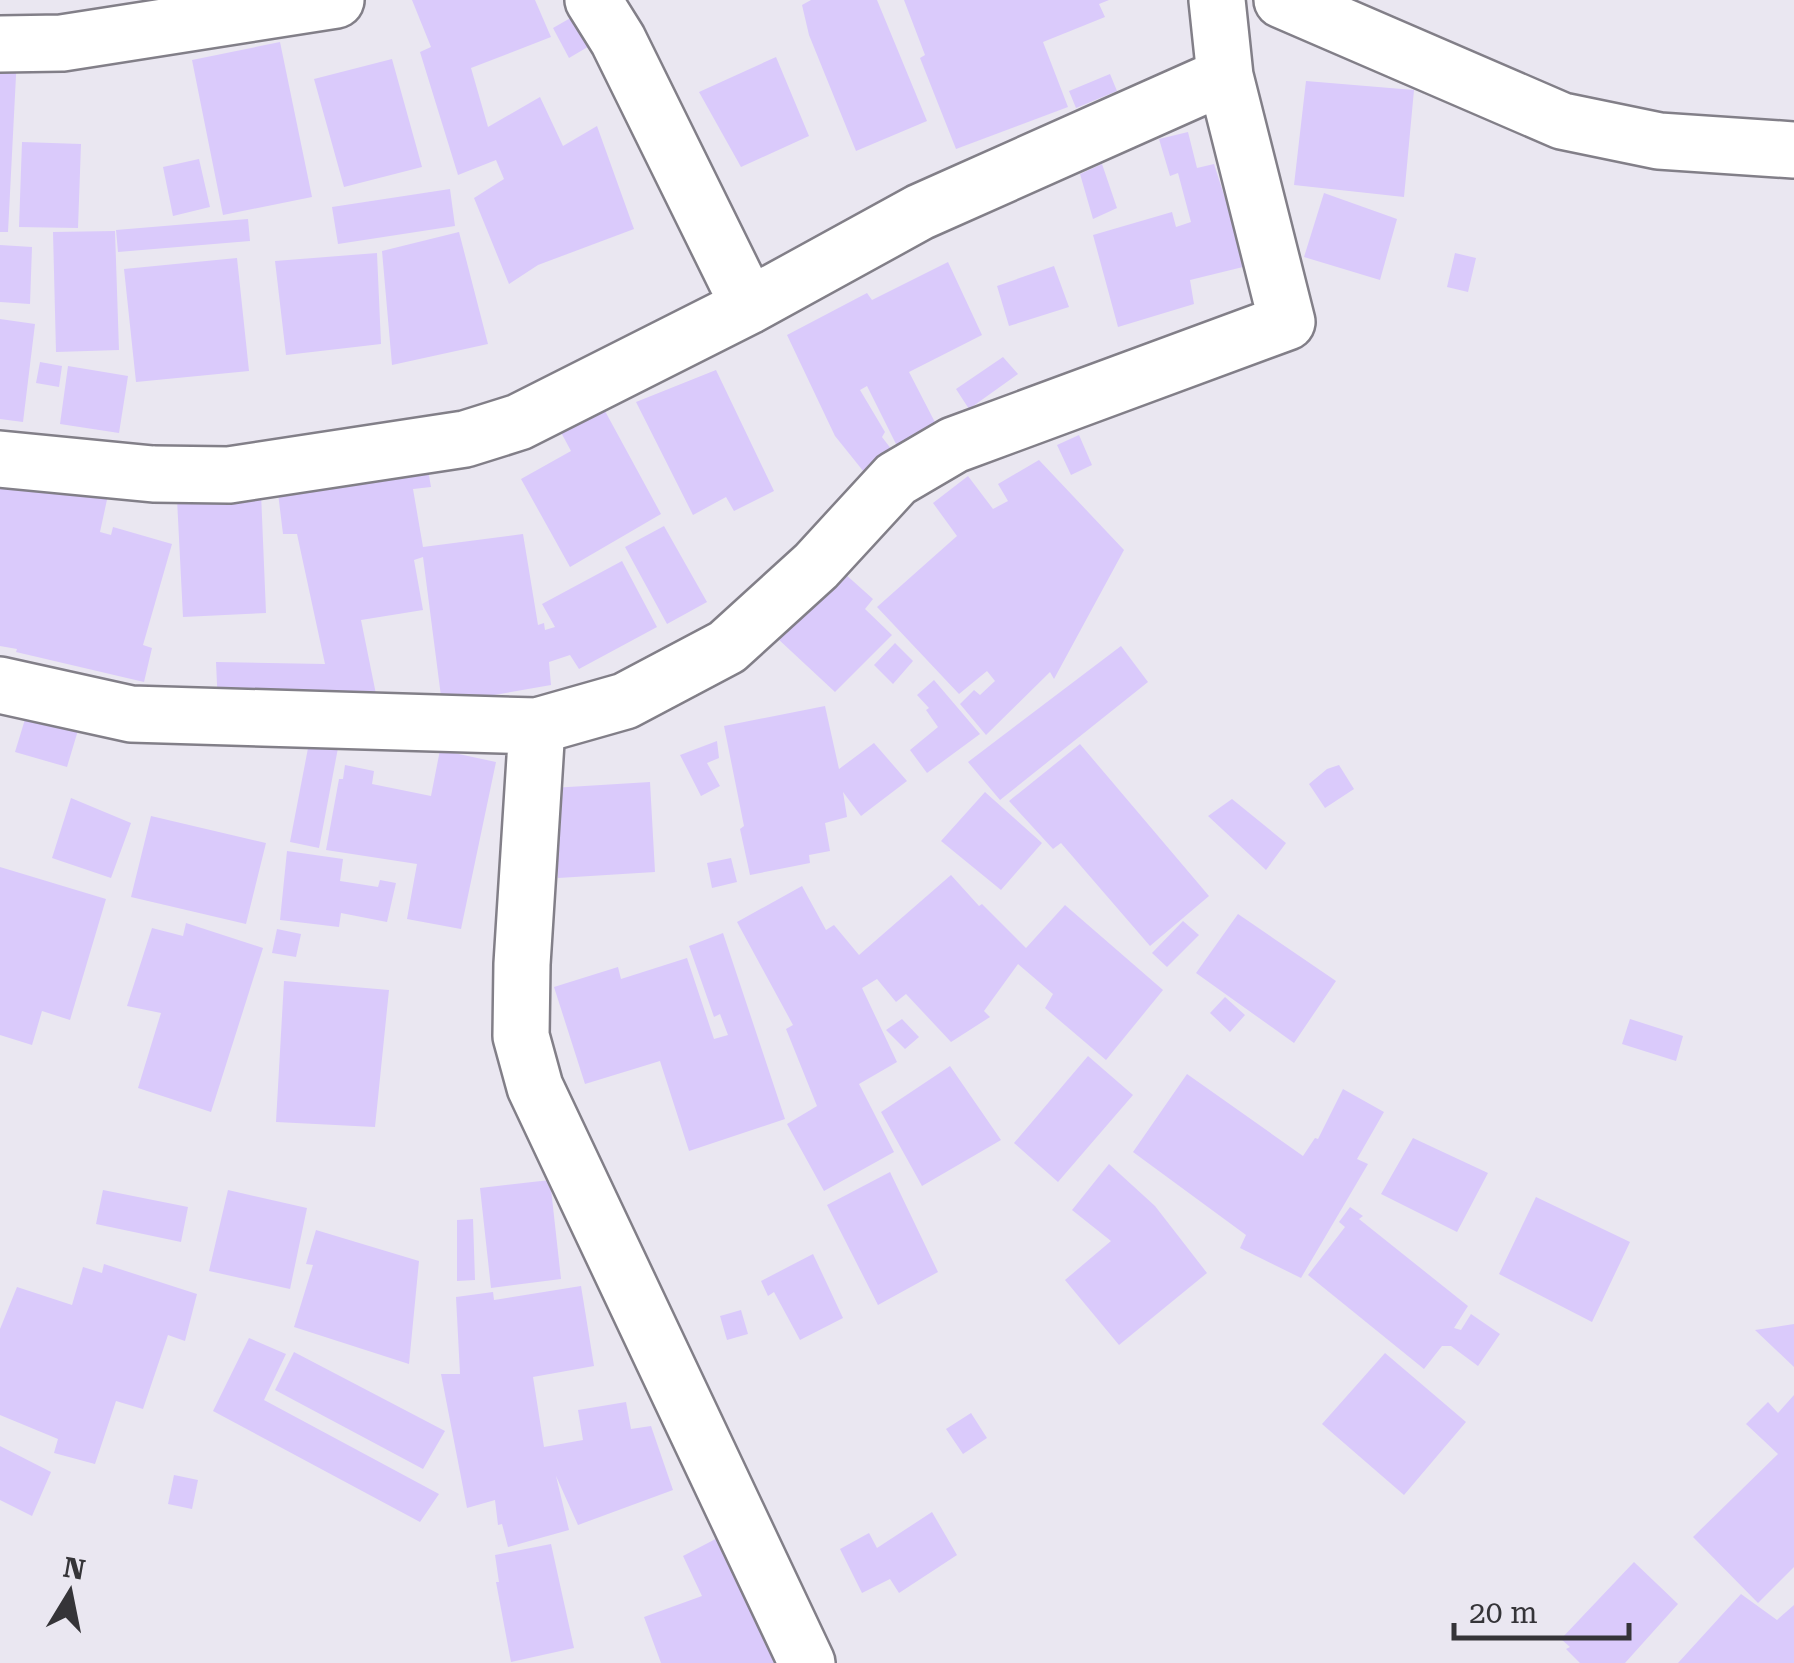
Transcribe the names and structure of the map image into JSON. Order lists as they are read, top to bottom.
{
  "scale_bar": "20 m",
  "north": "top"
}
